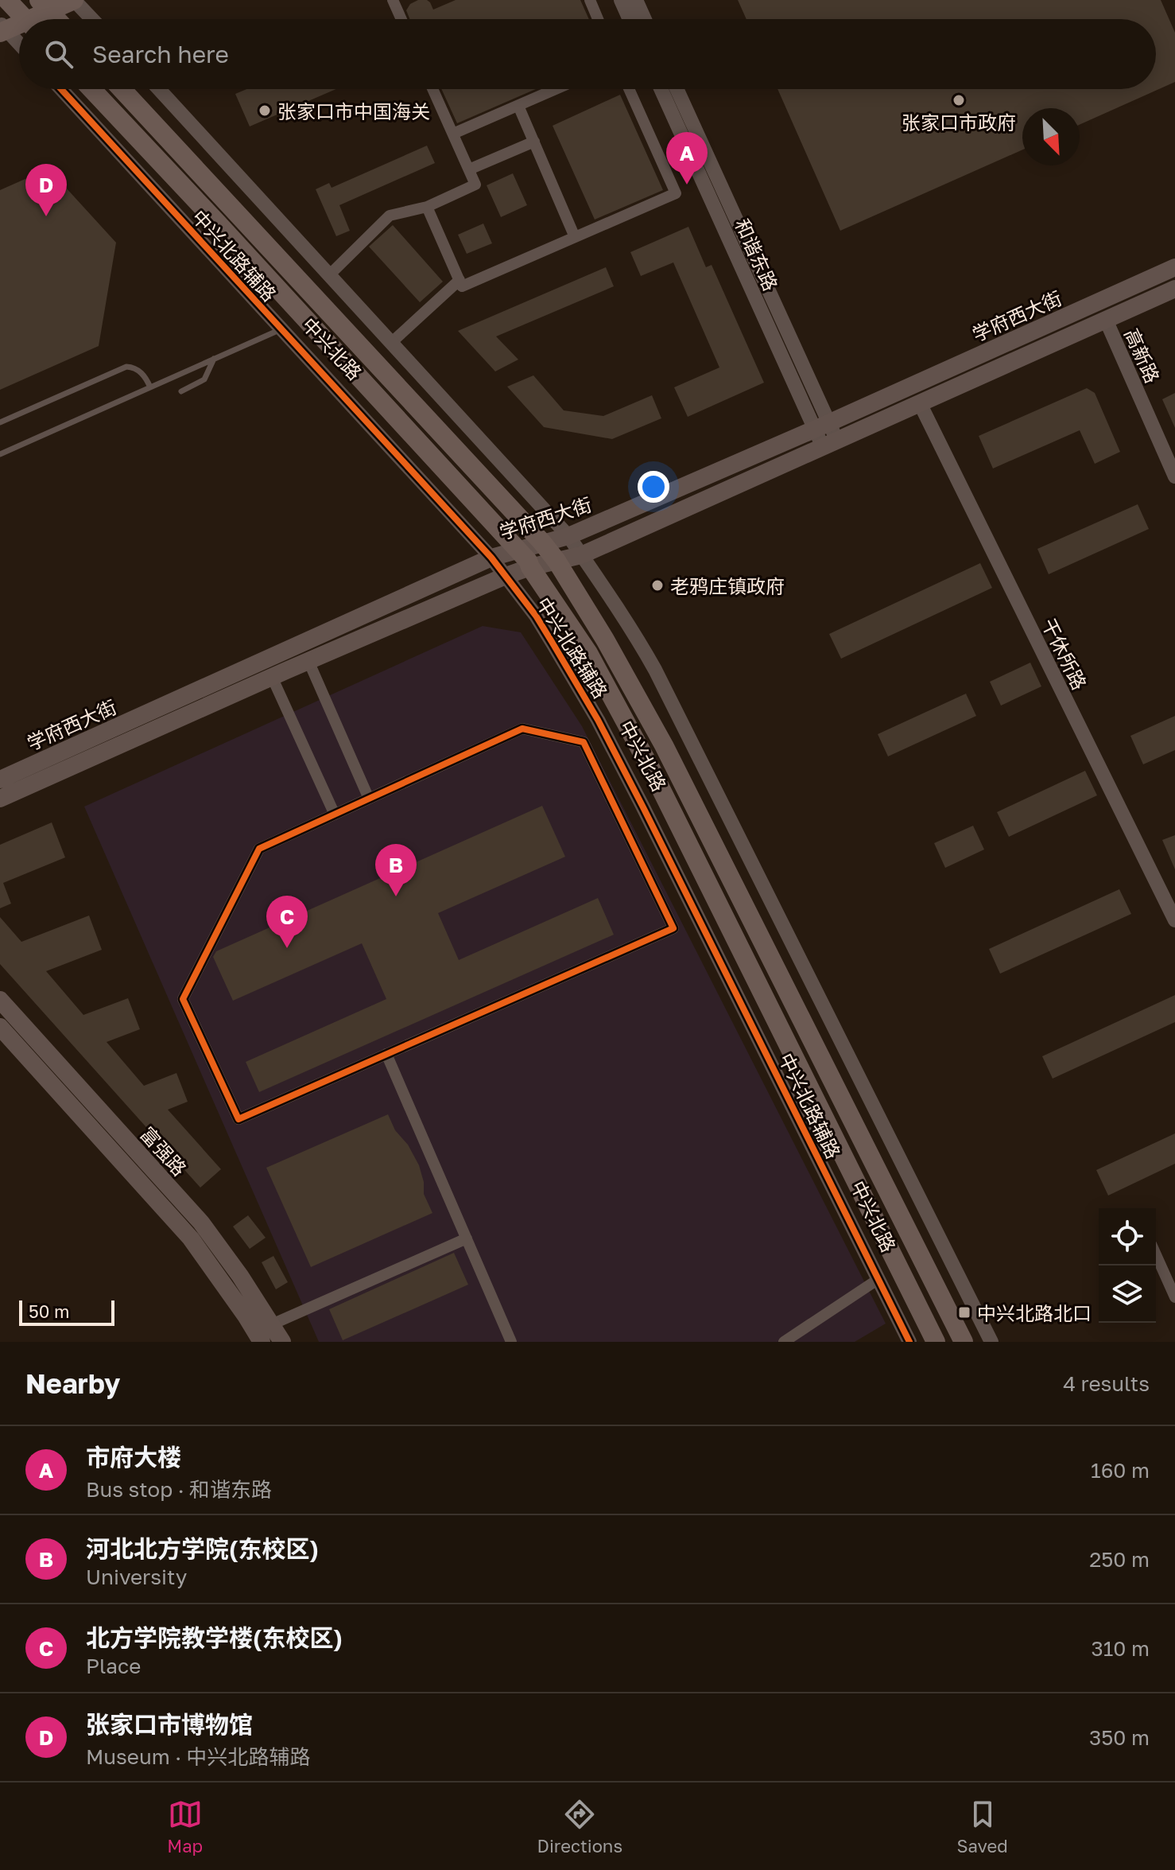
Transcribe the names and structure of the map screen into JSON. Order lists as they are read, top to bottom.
{
  "streets": {
    "main road": ["学府西大街", "中兴北路", "富强路"],
    "street": [
      "和谐东路",
      "中兴北路辅路",
      "高新路",
      "干休所路"
    ]
  },
  "crossings": [
    ["和谐东路", "学府西大街"],
    ["中兴北路辅路", "学府西大街"],
    ["学府西大街", "中兴北路"],
    ["学府西大街", "高新路"],
    ["学府西大街", "干休所路"]
  ],
  "places": {
    "other": ["张家口市政府", "张家口市中国海关", "老鸦庄镇政府"],
    "transit": ["中兴北路北口"]
  },
  "scale_bar": "50 m",
  "north": "bottom right",
  "page": {
    "search": "Search here",
    "pins": [
      "A",
      "D",
      "B",
      "C"
    ],
    "scale": "50 m",
    "heading": ["Nearby", "4 results"],
    "list": [
      {
        "mark": "A",
        "name": "市府大楼",
        "note": "Bus stop · 和谐东路",
        "value": "160 m"
      },
      {
        "mark": "B",
        "name": "河北北方学院(东校区)",
        "note": "University",
        "value": "250 m"
      },
      {
        "mark": "C",
        "name": "北方学院教学楼(东校区)",
        "note": "Place",
        "value": "310 m"
      },
      {
        "mark": "D",
        "name": "张家口市博物馆",
        "note": "Museum · 中兴北路辅路",
        "value": "350 m"
      }
    ],
    "nav": ["Map", "Directions", "Saved"]
  }
}
